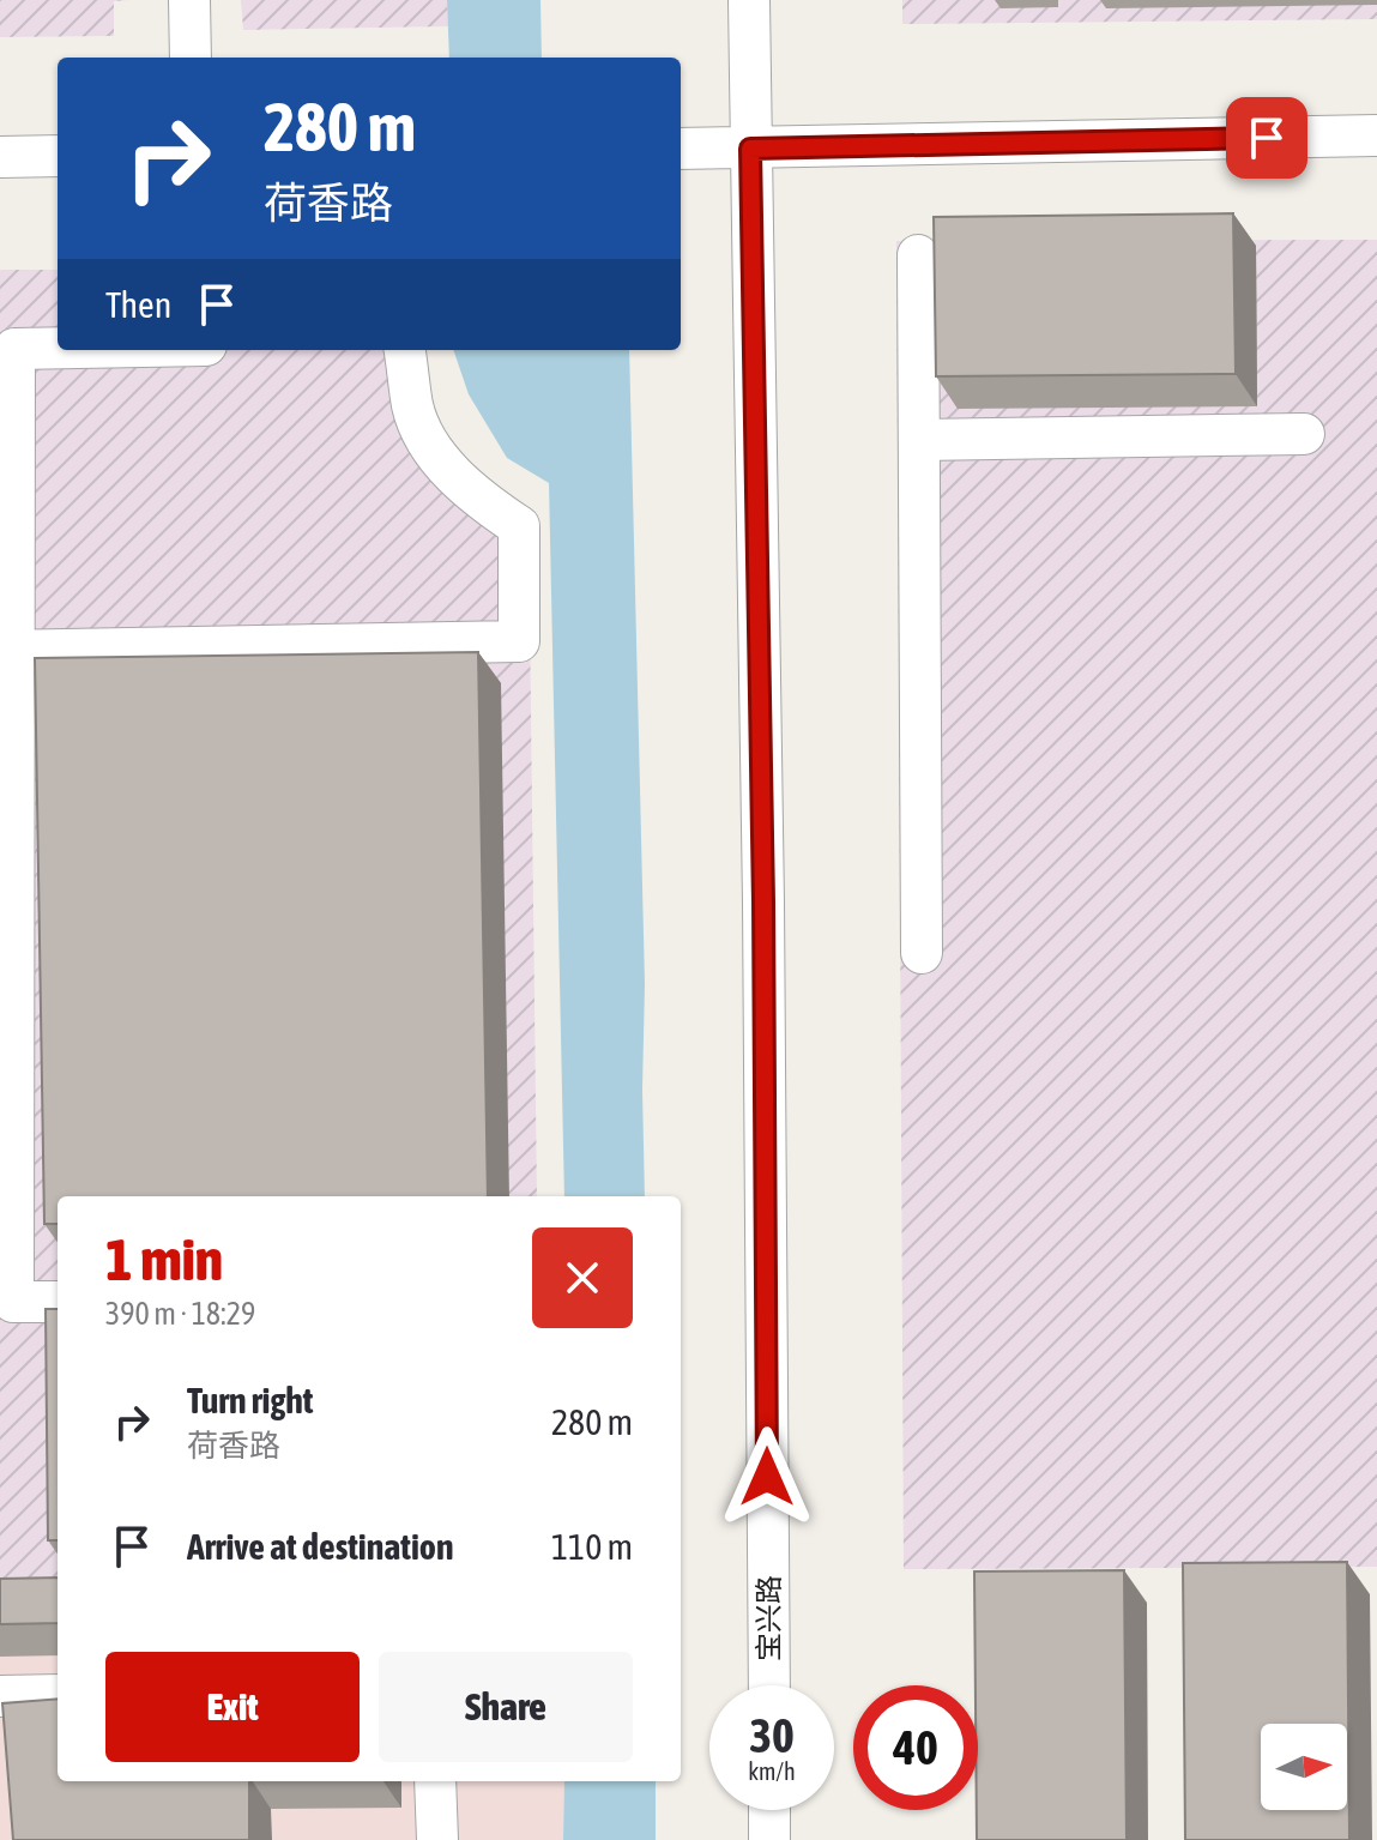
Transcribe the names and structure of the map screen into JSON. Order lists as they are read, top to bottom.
{
  "streets": {
    "street": ["宝兴路"]
  },
  "north": "right",
  "page": {
    "turn": ["280 m", "荷香路"],
    "then": "Then",
    "heading": ["1 min", "390 m · 18:29"],
    "list": [
      {
        "name": "Turn right",
        "note": "荷香路",
        "value": "280 m"
      },
      {
        "name": "Arrive at destination",
        "value": "110 m"
      }
    ],
    "buttons": ["Exit", "Share"],
    "speed": "30 km/h",
    "limit": "40"
  }
}
